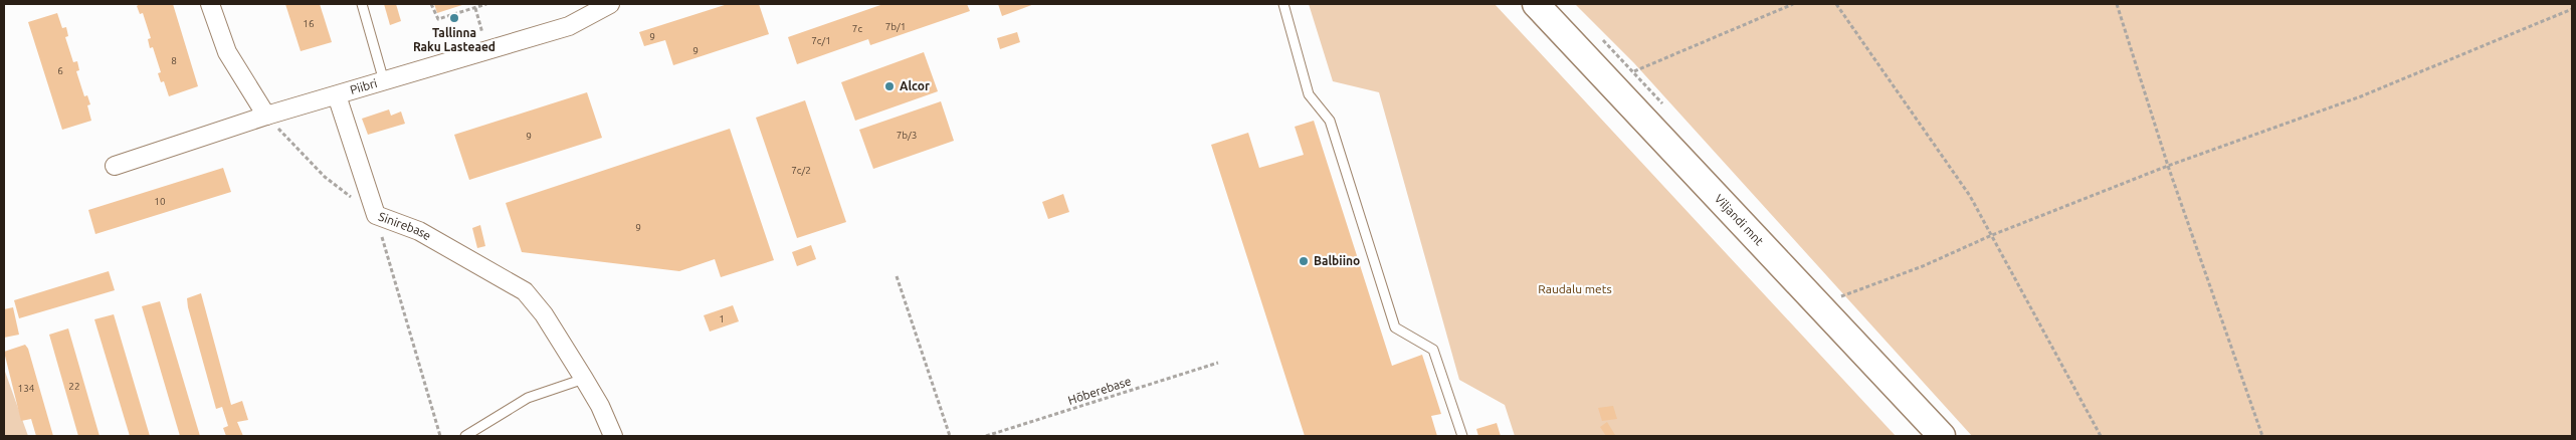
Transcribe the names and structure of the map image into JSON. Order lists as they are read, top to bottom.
{
  "streets": {
    "main road": ["Viljandi mnt"],
    "street": ["Piibri", "Sinirebase"],
    "path": ["Hõberebase"]
  },
  "crossings": [
    ["Piibri", "Sinirebase"]
  ],
  "parks": ["Raudalu mets"],
  "places": ["Tallinna Raku Lasteaed", "Alcor", "Balbiino"],
  "house_numbers": [
    "16",
    "7b/1",
    "7c",
    "9",
    "7c/1",
    "9",
    "8",
    "6",
    "7b/3",
    "9",
    "7c/2",
    "10",
    "9",
    "1",
    "22",
    "134"
  ]
}
